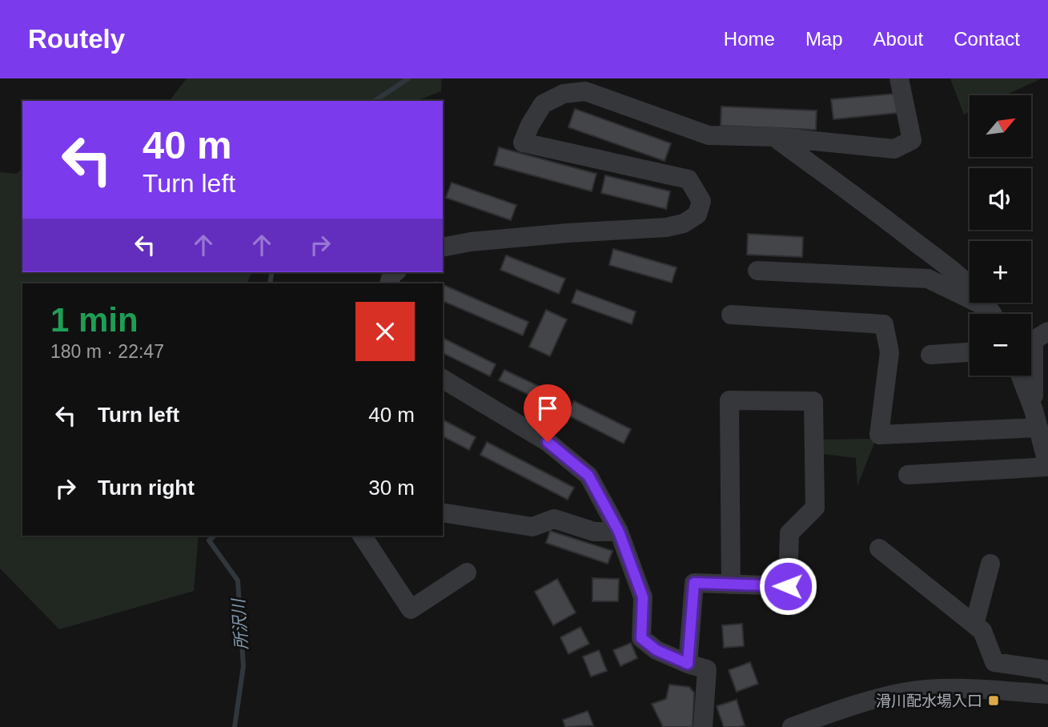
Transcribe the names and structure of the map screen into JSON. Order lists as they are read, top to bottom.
{
  "water": ["所沢川"],
  "places": {
    "transit": ["滑川配水場入口"]
  },
  "north": "top right",
  "page": {
    "header": "Routely",
    "nav": [
      "Home",
      "Map",
      "About",
      "Contact"
    ],
    "map_buttons": ["+", "−"],
    "turn": ["40 m", "Turn left"],
    "heading": ["1 min", "180 m · 22:47"],
    "list": [
      {
        "name": "Turn left",
        "value": "40 m"
      },
      {
        "name": "Turn right",
        "value": "30 m"
      }
    ]
  }
}
